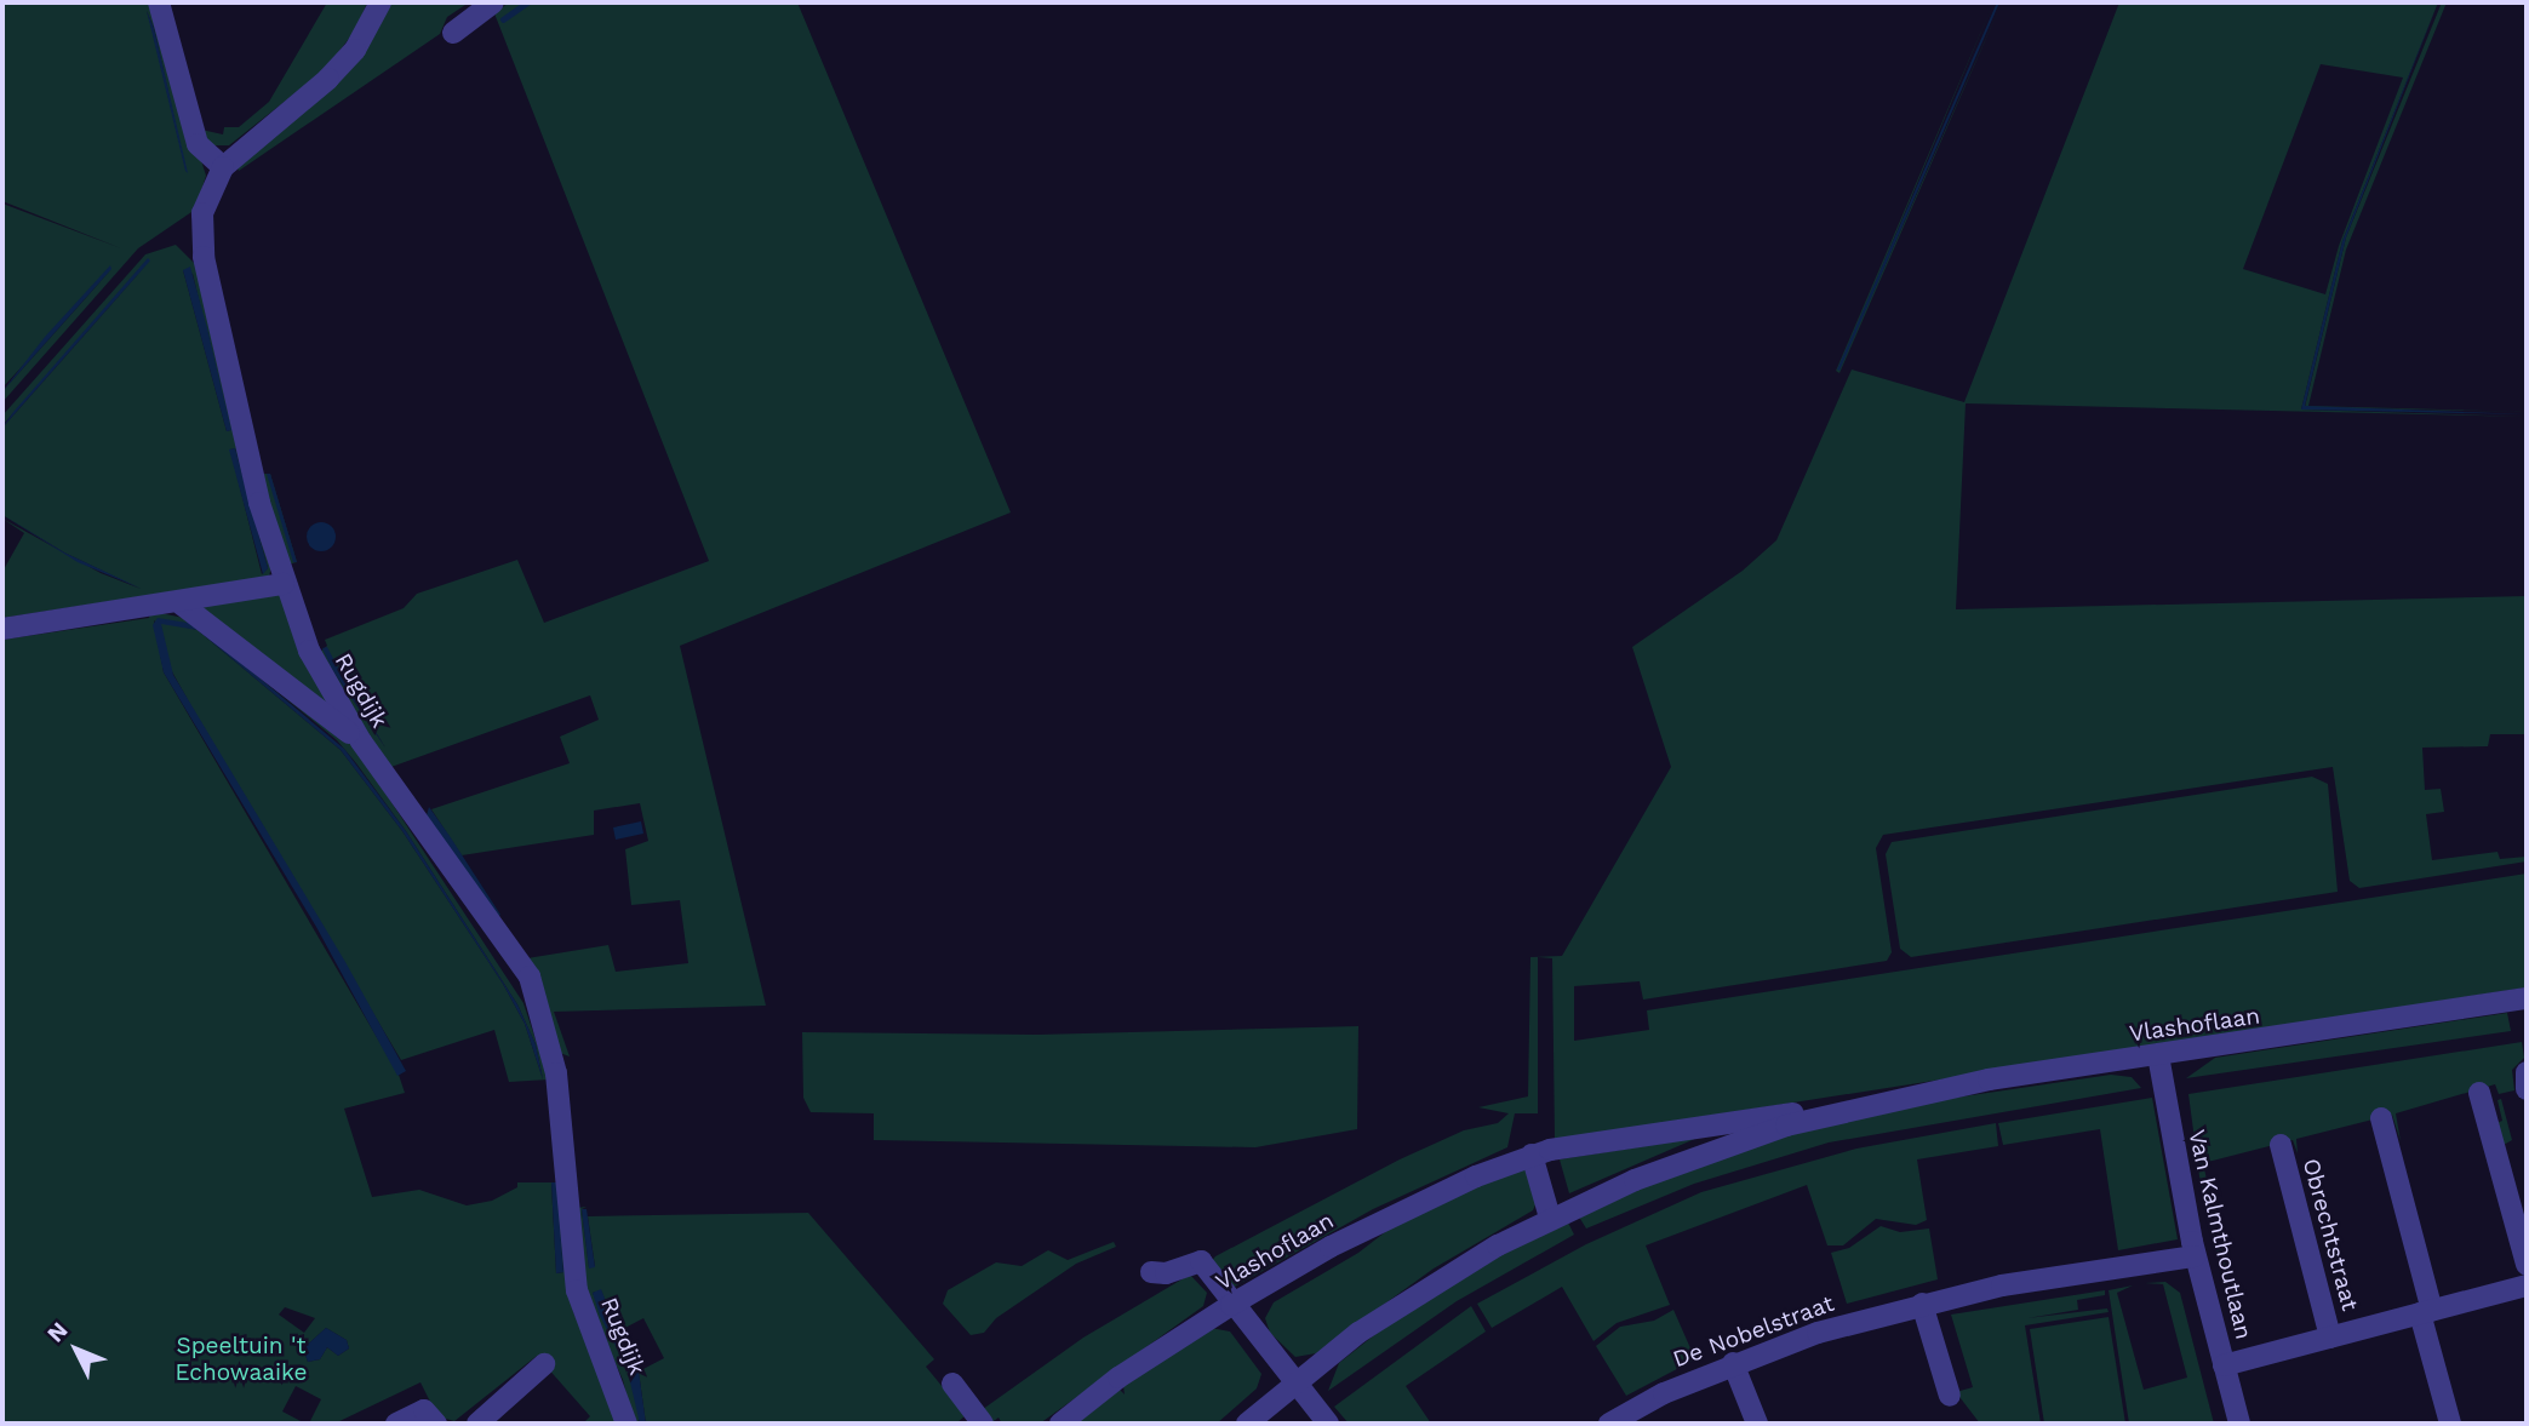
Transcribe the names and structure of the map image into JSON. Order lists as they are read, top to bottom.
{
  "streets": {
    "street": [
      "Rugdijk",
      "Vlashoflaan",
      "Van Kalmthoutlaan",
      "Obrechtstraat",
      "De Nobelstraat"
    ]
  },
  "crossings": [
    ["Vlashoflaan", "Van Kalmthoutlaan"],
    ["Van Kalmthoutlaan", "Obrechtstraat"],
    ["Van Kalmthoutlaan", "De Nobelstraat"]
  ],
  "parks": ["Speeltuin 't Echowaaike"],
  "north": "top left"
}
